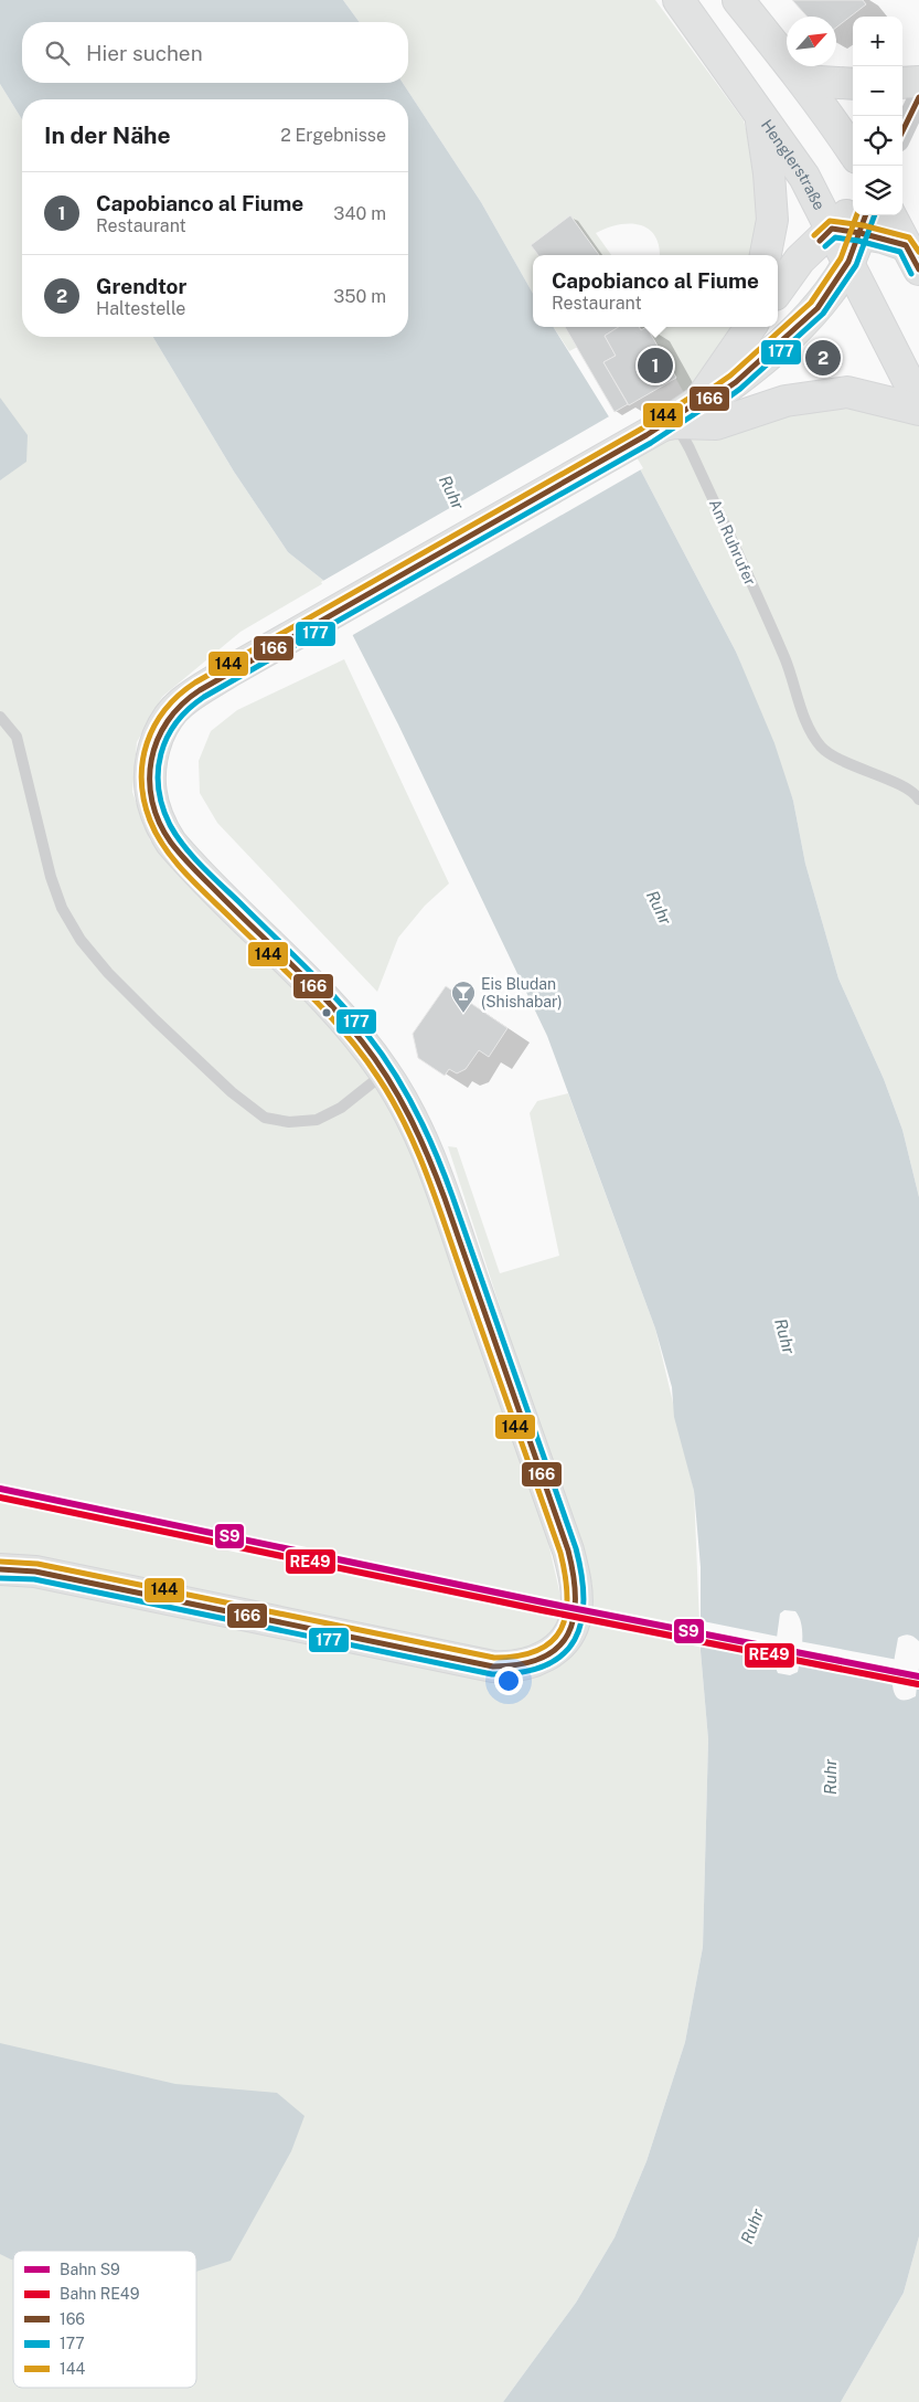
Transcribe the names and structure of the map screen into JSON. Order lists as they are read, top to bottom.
{
  "streets": {
    "main road": ["Henglerstraße"],
    "lane": ["Am Ruhrufer"]
  },
  "water": ["Ruhr"],
  "places": {
    "bar": ["Eis Bludan (Shishabar)"]
  },
  "lines": [
    "transit line 166",
    "transit line 177",
    "transit line 144",
    "rail line S9",
    "rail line RE49"
  ],
  "legend": [
    "Bahn S9",
    "Bahn RE49",
    "166",
    "177",
    "144"
  ],
  "north": "top right",
  "page": {
    "map_buttons": ["+", "−"],
    "search": "Hier suchen",
    "heading": ["In der Nähe", "2 Ergebnisse"],
    "list": [
      {
        "mark": "1",
        "name": "Capobianco al Fiume",
        "note": "Restaurant",
        "value": "340 m"
      },
      {
        "mark": "2",
        "name": "Grendtor",
        "note": "Haltestelle",
        "value": "350 m"
      }
    ],
    "popup": ["Capobianco al Fiume", "Restaurant"],
    "pins": ["2", "1"]
  }
}
